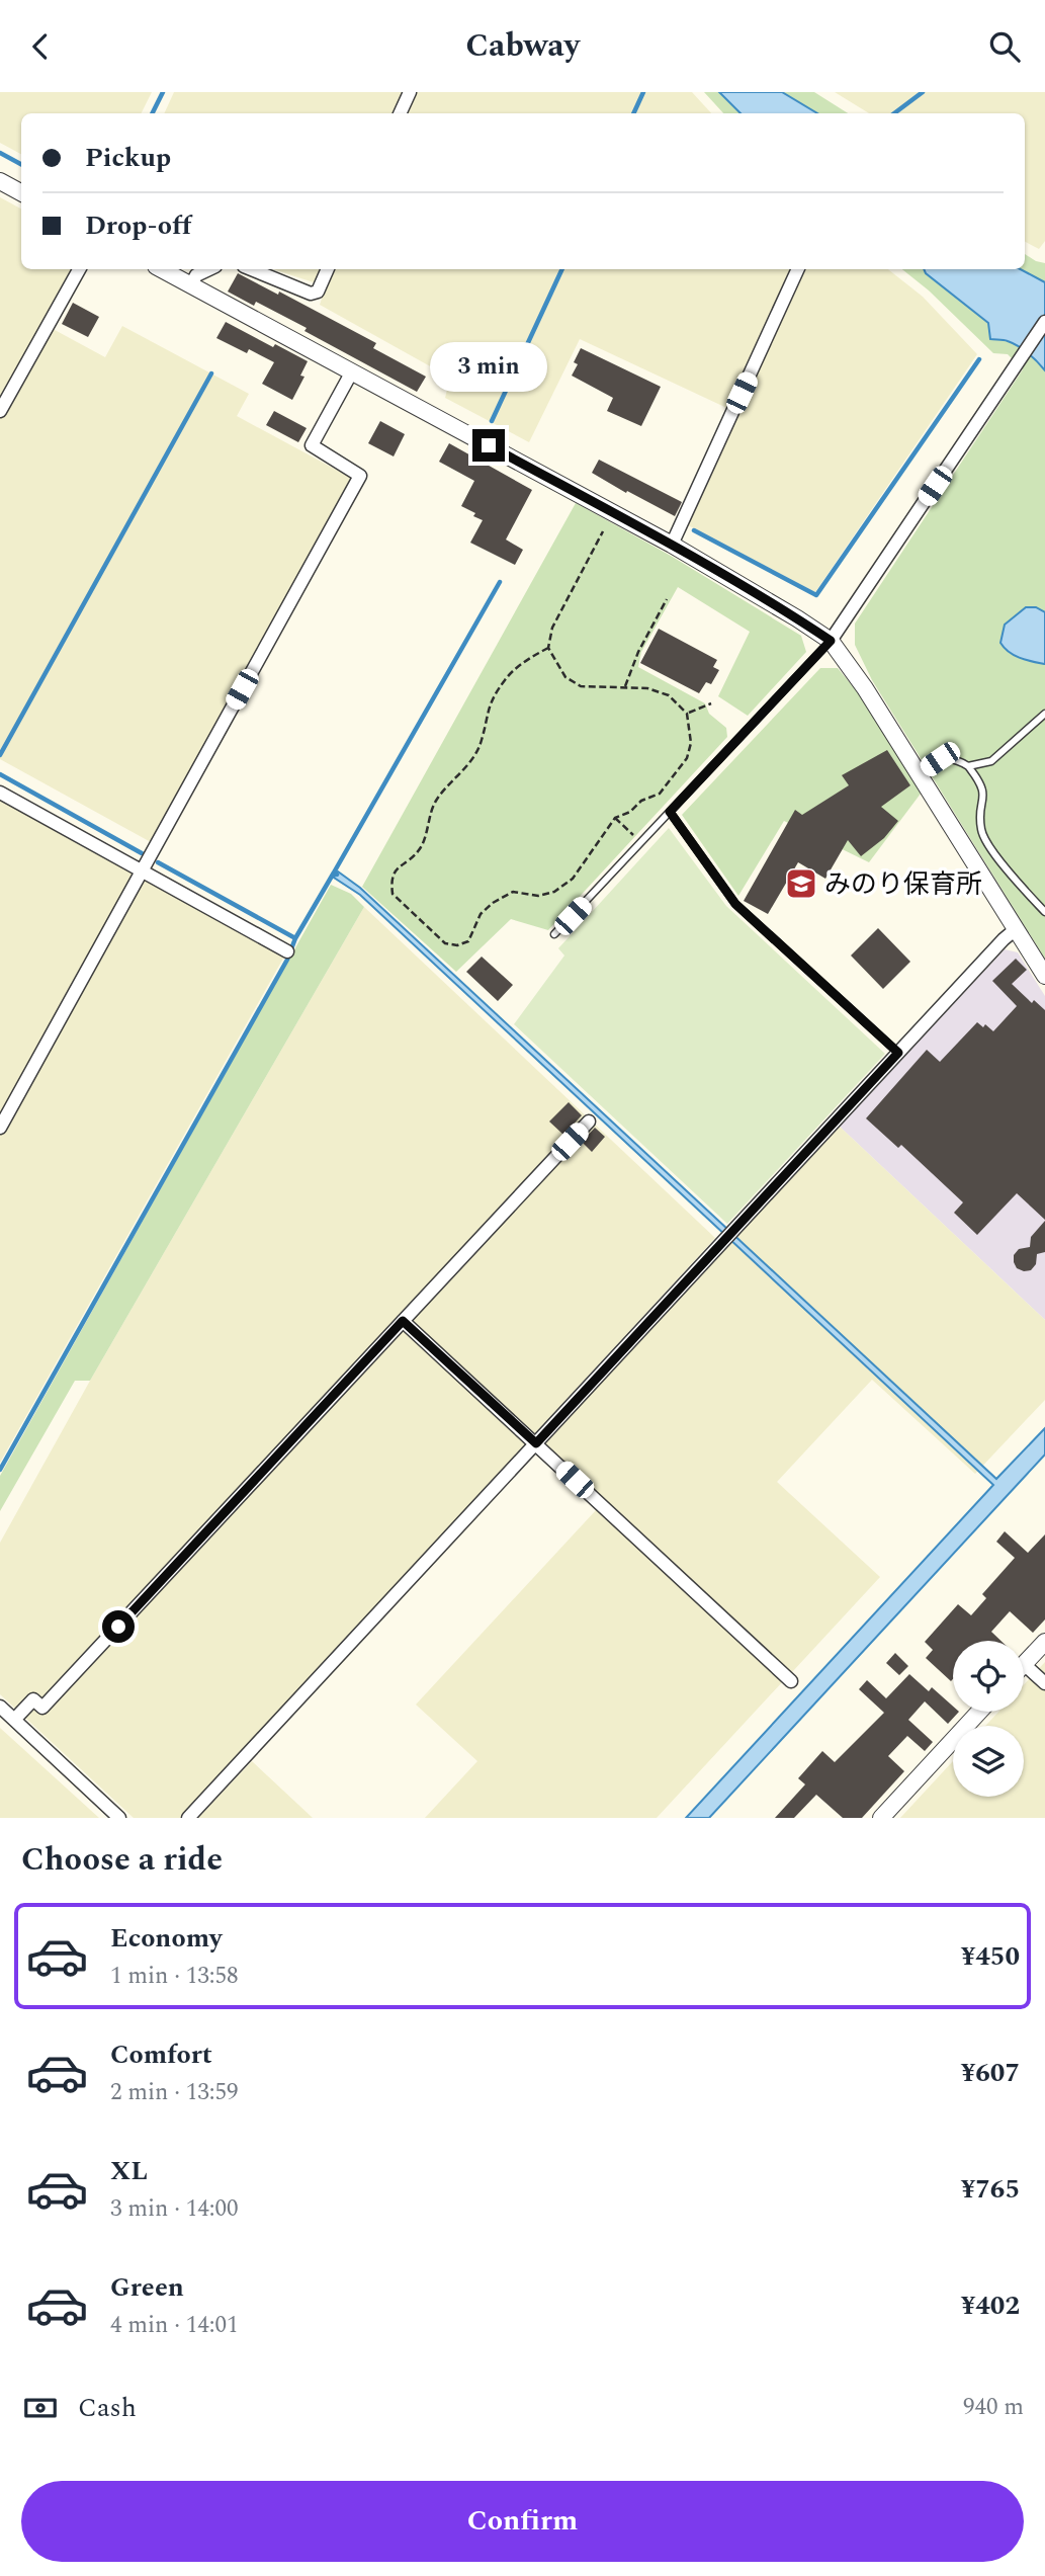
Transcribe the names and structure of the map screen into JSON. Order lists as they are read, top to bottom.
{
  "places": {
    "school or university": ["みのり保育所"]
  },
  "page": {
    "header": "Cabway",
    "banner": ["Pickup", "Drop-off"],
    "bubble": "3 min",
    "heading": "Choose a ride",
    "list": [
      {
        "name": "Economy",
        "note": "1 min · 13:58",
        "value": "¥450"
      },
      {
        "name": "Comfort",
        "note": "2 min · 13:59",
        "value": "¥607"
      },
      {
        "name": "XL",
        "note": "3 min · 14:00",
        "value": "¥765"
      },
      {
        "name": "Green",
        "note": "4 min · 14:01",
        "value": "¥402"
      }
    ],
    "pay": ["Cash", "940 m"],
    "buttons": "Confirm"
  }
}
